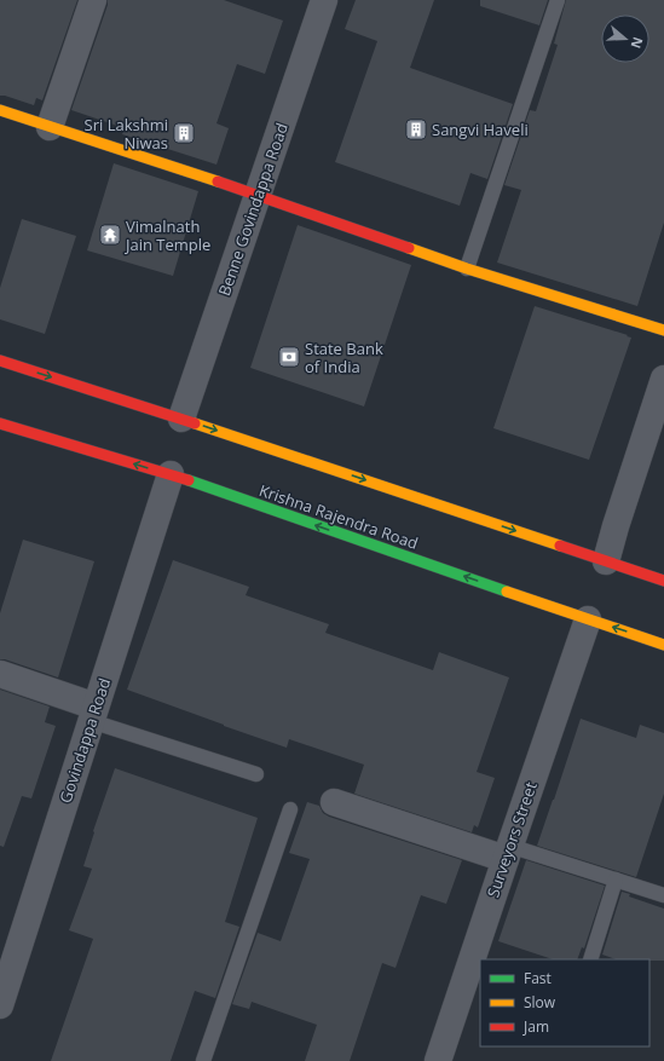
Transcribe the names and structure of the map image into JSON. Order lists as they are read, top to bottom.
{
  "streets": {
    "main road": ["Krishna Rajendra Road"],
    "street": ["Benne Govindappa Road", "Govindappa Road", "Surveyors Street"]
  },
  "crossings": [
    ["Krishna Rajendra Road", "Govindappa Road"],
    ["Krishna Rajendra Road", "Surveyors Street"]
  ],
  "places": {
    "building": ["Sangvi Haveli", "Sri Lakshmi Niwas"],
    "temple": ["Vimalnath Jain Temple"],
    "bank": ["State Bank of India"]
  },
  "legend": ["Fast", "Slow", "Jam"],
  "north": "right"
}
